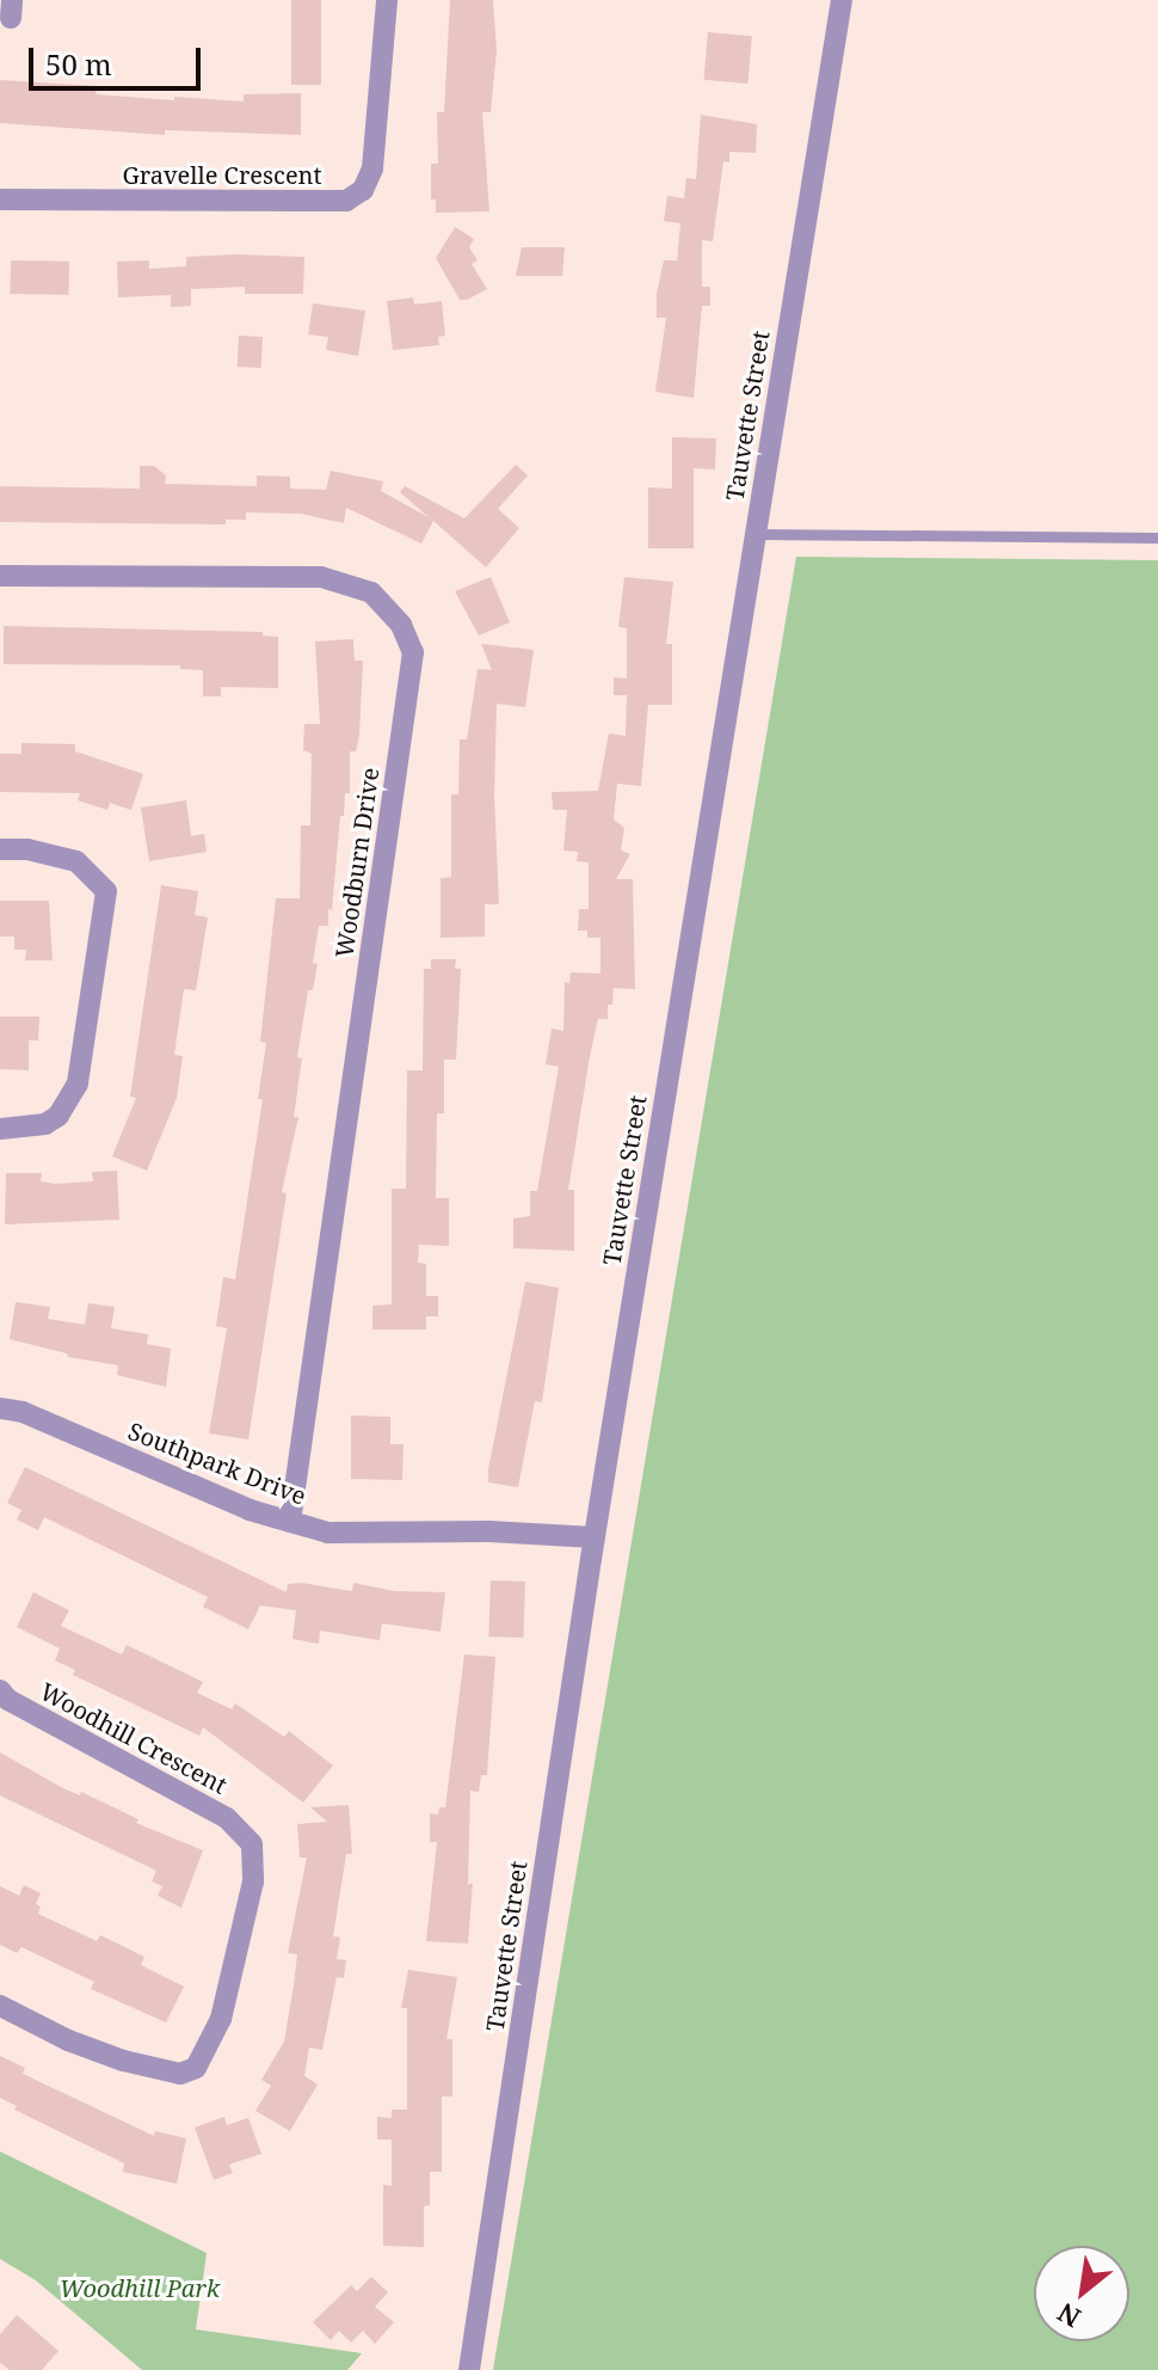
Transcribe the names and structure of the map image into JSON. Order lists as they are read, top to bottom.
{
  "streets": {
    "street": [
      "Gravelle Crescent",
      "Tauvette Street",
      "Woodburn Drive",
      "Southpark Drive",
      "Woodhill Crescent"
    ]
  },
  "crossings": [
    ["Tauvette Street", "Southpark Drive"],
    ["Woodburn Drive", "Southpark Drive"]
  ],
  "parks": ["Woodhill Park"],
  "scale_bar": "50 m",
  "north": "bottom left"
}
